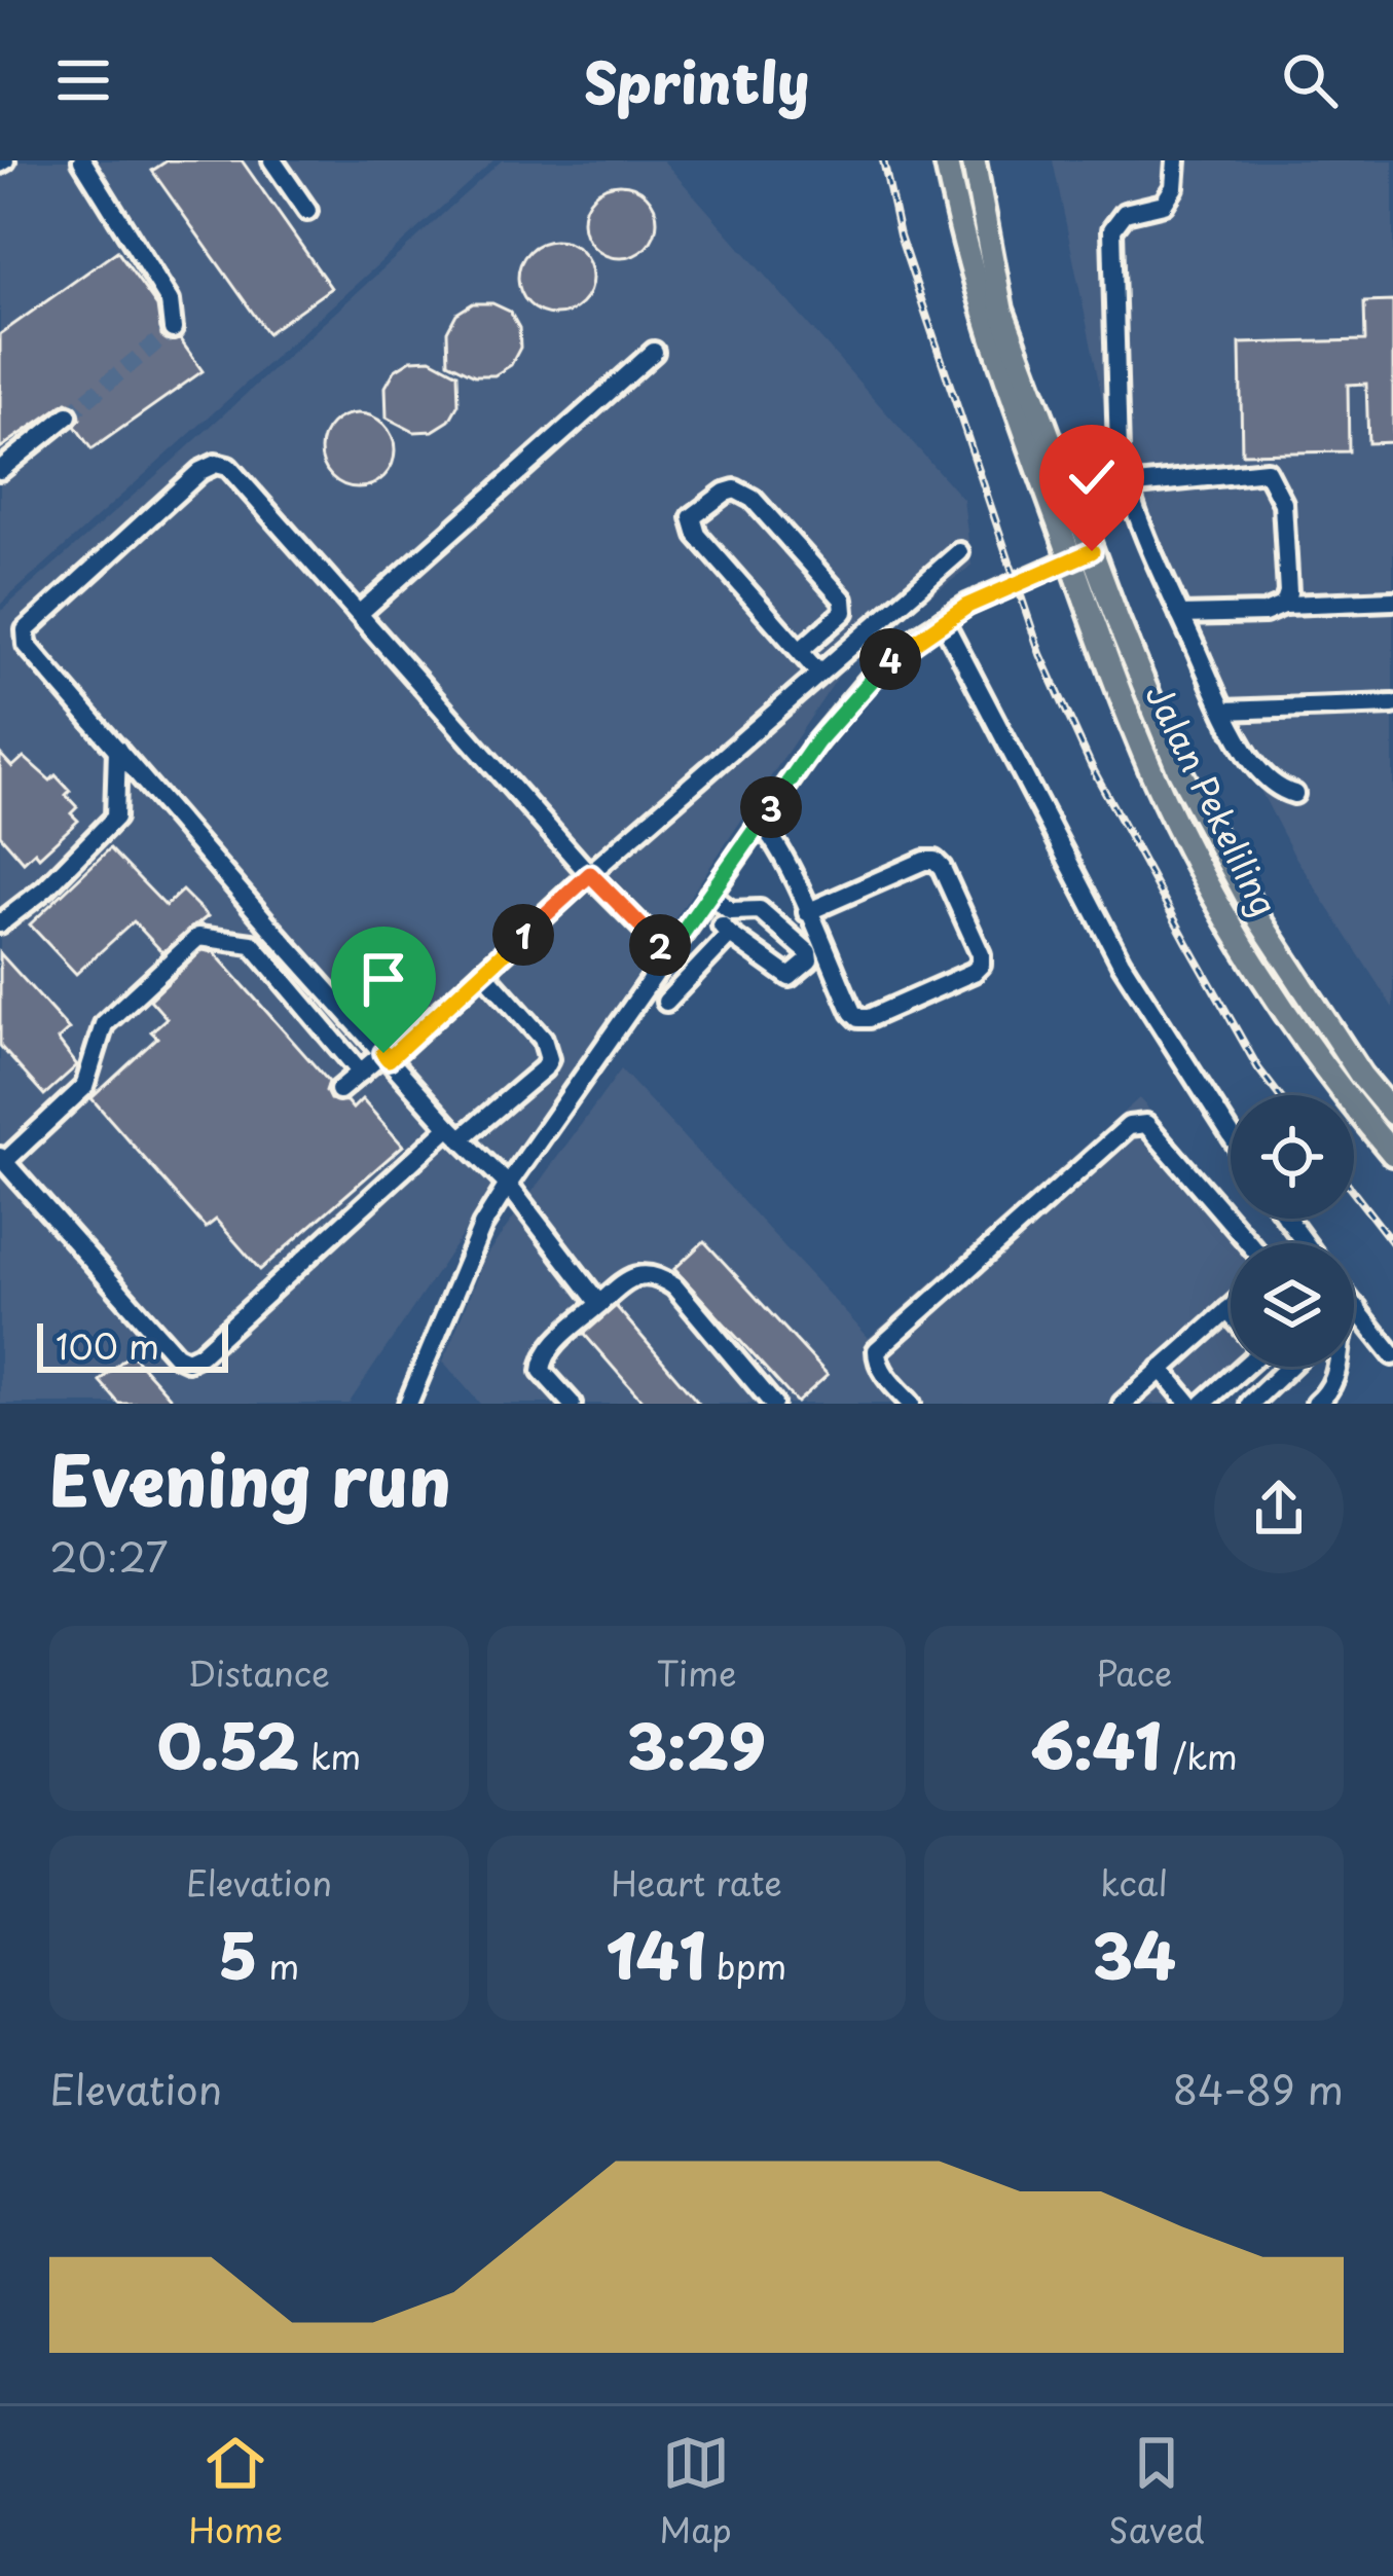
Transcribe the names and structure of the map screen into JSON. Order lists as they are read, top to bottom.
{
  "streets": {
    "main road": ["Jalan Pekeliling"]
  },
  "scale_bar": "100 m",
  "page": {
    "header": "Sprintly",
    "pins": [
      "4",
      "3",
      "1",
      "2"
    ],
    "scale": "100 m",
    "heading": ["Evening run", "20:27"],
    "stats": [
      ["Distance", "0.52 km"],
      ["Time", "3:29"],
      ["Pace", "6:41 /km"],
      ["Elevation", "5 m"],
      ["Heart rate", "141 bpm"],
      ["kcal", "34"]
    ],
    "chart": ["Elevation", "84–89 m"],
    "tabs": ["Home", "Map", "Saved"]
  }
}
